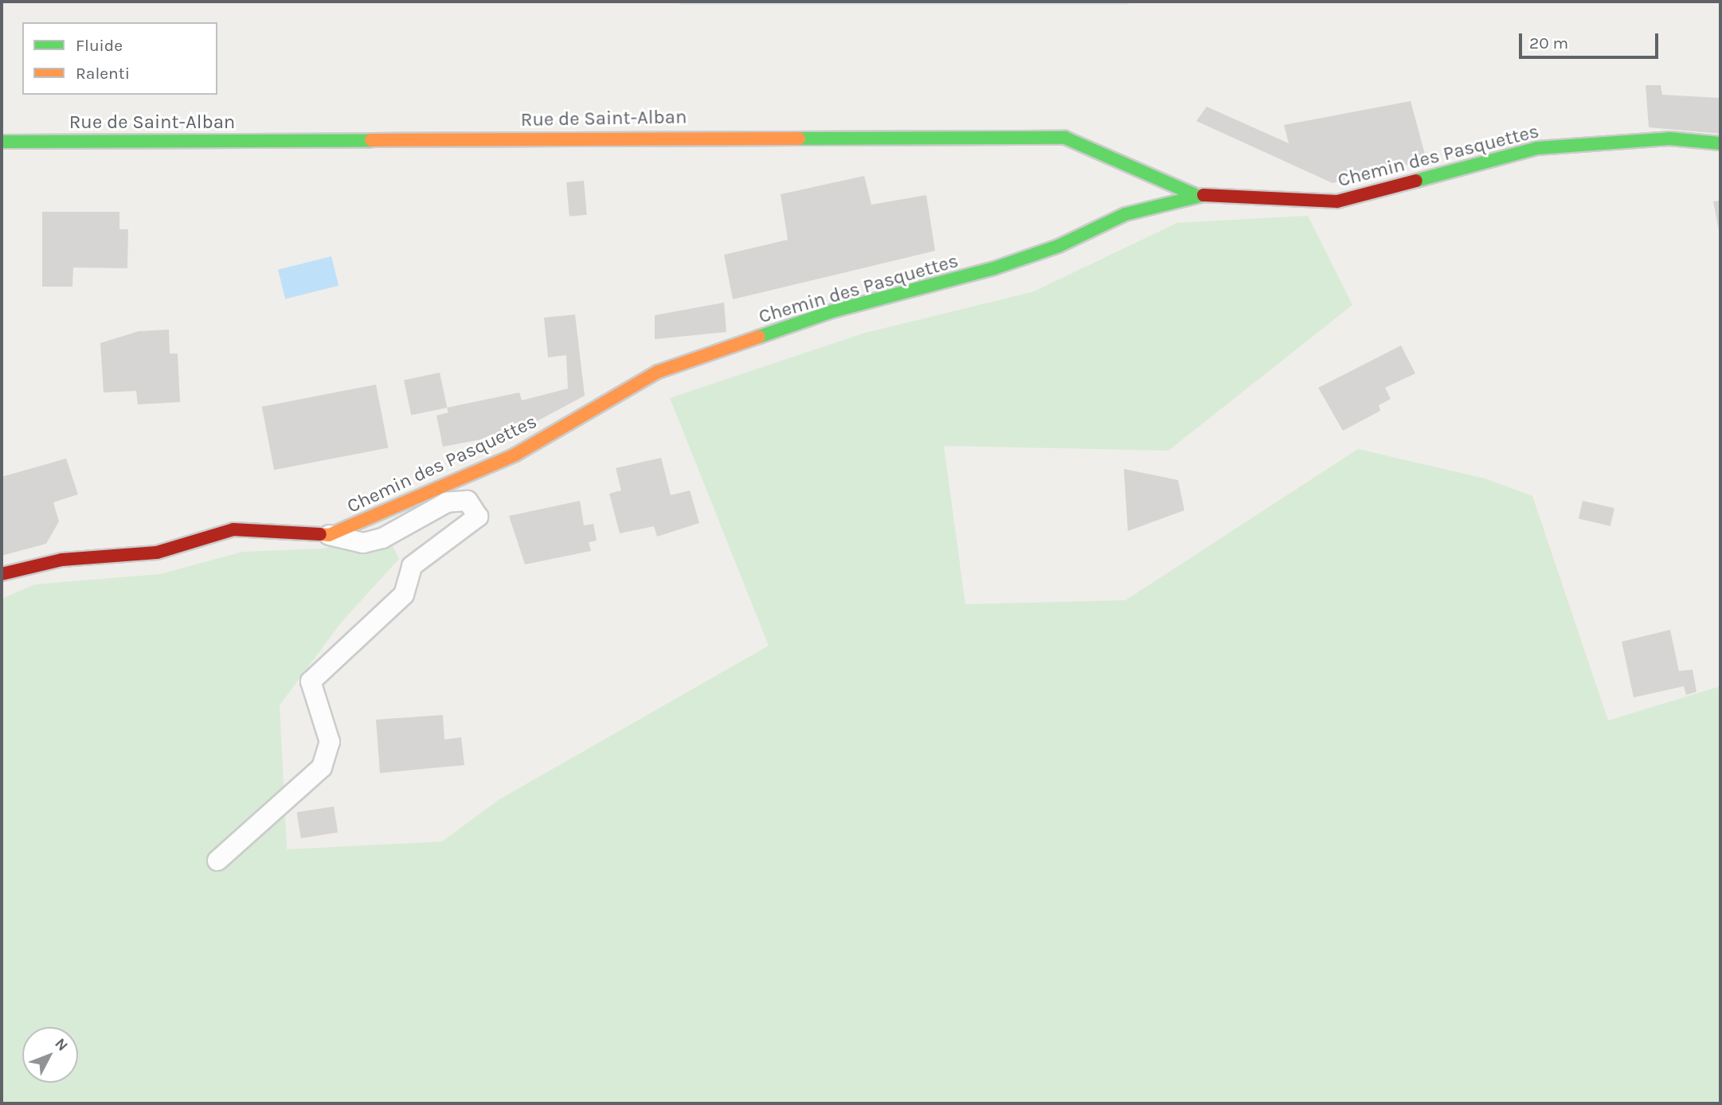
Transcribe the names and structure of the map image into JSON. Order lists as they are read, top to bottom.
{
  "streets": {
    "street": ["Rue de Saint-Alban", "Chemin des Pasquettes"]
  },
  "crossings": [
    ["Rue de Saint-Alban", "Chemin des Pasquettes"]
  ],
  "legend": ["Fluide", "Ralenti"],
  "scale_bar": "20 m",
  "north": "top right"
}
